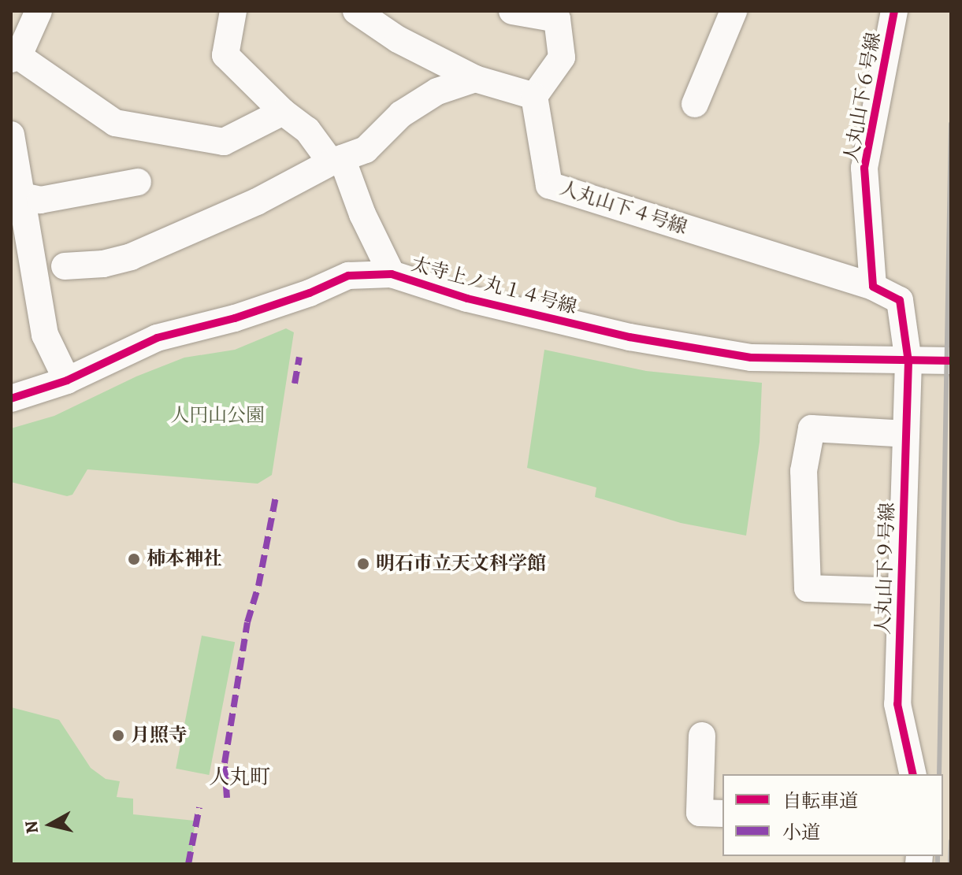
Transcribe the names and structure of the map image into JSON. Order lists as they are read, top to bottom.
{
  "streets": {
    "street": [
      "人丸山下６号線",
      "人丸山下４号線",
      "太寺上ノ丸１４号線",
      "人丸山下９号線"
    ]
  },
  "crossings": [
    ["人丸山下６号線", "人丸山下４号線"],
    ["太寺上ノ丸１４号線", "人丸山下９号線"]
  ],
  "districts": ["人丸町"],
  "parks": ["人円山公園"],
  "places": ["柿本神社", "明石市立天文科学館", "月照寺"],
  "legend": ["自転車道", "小道"],
  "north": "left"
}
